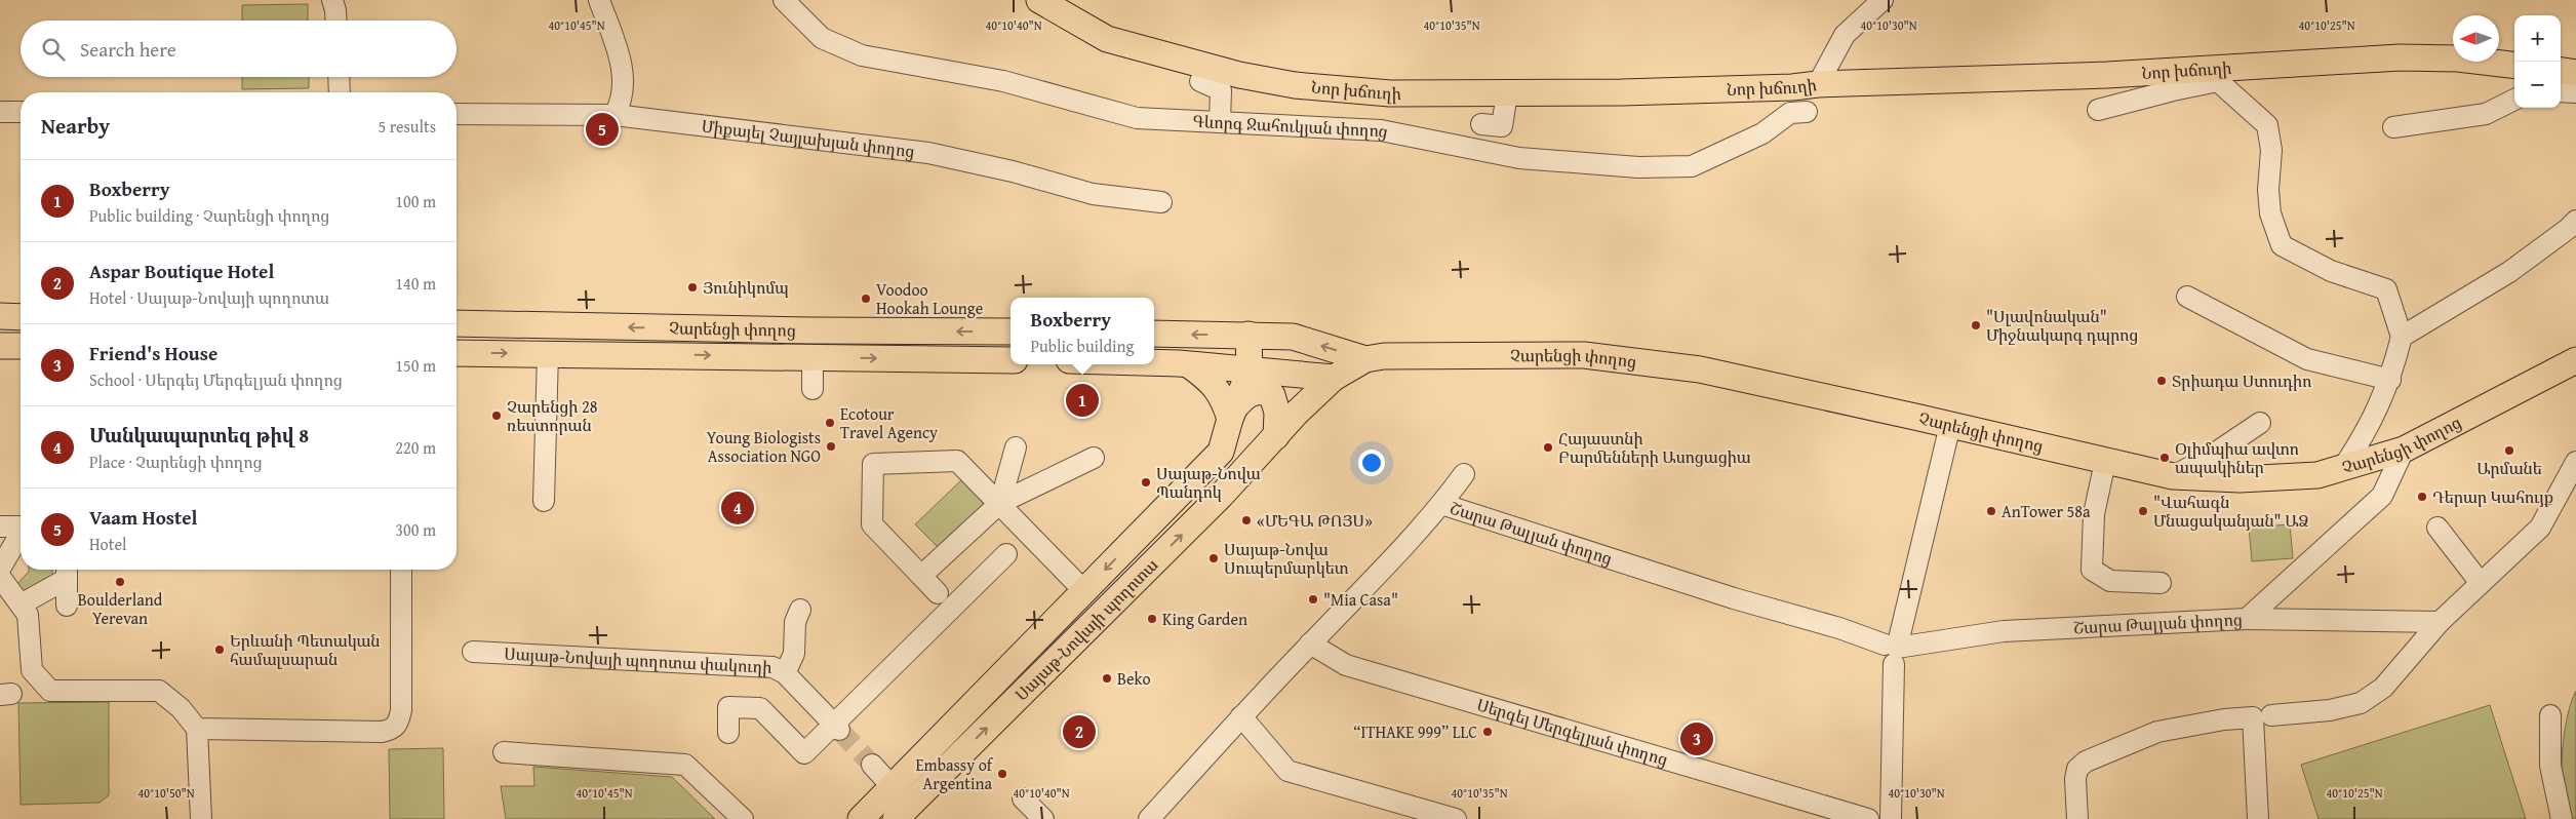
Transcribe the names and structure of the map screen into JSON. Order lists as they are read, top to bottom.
{
  "streets": {
    "main road": ["Նոր խճուղի", "Չարենցի փողոց", "Սայաթ-Նովայի պողոտա"],
    "street": [
      "Գևորգ Ջահուկյան փողոց",
      "Միքայել Չայլախյան փողոց",
      "Շարա Թալյան փողոց",
      "Սայաթ-Նովայի պողոտա փակուղի",
      "Սերգեյ Մերգելյան փողոց"
    ]
  },
  "crossings": [
    ["Չարենցի փողոց", "Շարա Թալյան փողոց"],
    ["Չարենցի փողոց", "Սայաթ-Նովայի պողոտա"],
    ["Շարա Թալյան փողոց", "Սերգեյ Մերգելյան փողոց"]
  ],
  "places": [
    "Յունիկոմպ",
    "Voodoo Hookah Lounge",
    "\"Սլավոնական\" Միջնակարգ դպրոց",
    "Տրիադա Ստուդիո",
    "Չարենցի 28 ռեստորան",
    "Ecotour Travel Agency",
    "Young Biologists Association NGO",
    "Հայաստնի Բարմենների Ասոցացիա",
    "Արմանե",
    "Օլիմպիա ավտո ապակիներ",
    "Սայաթ-Նովա Պանդոկ",
    "Դերար Կահույք",
    "AnTower 58a",
    "\"Վահագն Մնացականյան\" ԱՁ",
    "«ՄԵԳԱ ԹՈՅՍ»",
    "Սայաթ-Նովա Սուպերմարկետ",
    "Boulderland Yerevan",
    "\"Mia Casa\"",
    "King Garden",
    "Երևանի Պետական համալսարան",
    "Beko",
    "“ITHAKE 999” LLC",
    "Embassy of Argentina"
  ],
  "north": "left",
  "page": {
    "map_buttons": ["+", "−"],
    "search": "Search here",
    "heading": ["Nearby", "5 results"],
    "pins": [
      "5",
      "1",
      "4",
      "2",
      "3"
    ],
    "list": [
      {
        "mark": "1",
        "name": "Boxberry",
        "note": "Public building · Չարենցի փողոց",
        "value": "100 m"
      },
      {
        "mark": "2",
        "name": "Aspar Boutique Hotel",
        "note": "Hotel · Սայաթ-Նովայի պողոտա",
        "value": "140 m"
      },
      {
        "mark": "3",
        "name": "Friend's House",
        "note": "School · Սերգեյ Մերգելյան փողոց",
        "value": "150 m"
      },
      {
        "mark": "4",
        "name": "Մանկապարտեզ թիվ 8",
        "note": "Place · Չարենցի փողոց",
        "value": "220 m"
      },
      {
        "mark": "5",
        "name": "Vaam Hostel",
        "note": "Hotel",
        "value": "300 m"
      }
    ],
    "popup": ["Boxberry", "Public building"]
  },
  "coordinates": [
    "40°10'45\"N",
    "40°10'40\"N",
    "40°10'35\"N",
    "40°10'30\"N",
    "40°10'25\"N",
    "40°10'50\"N"
  ]
}
